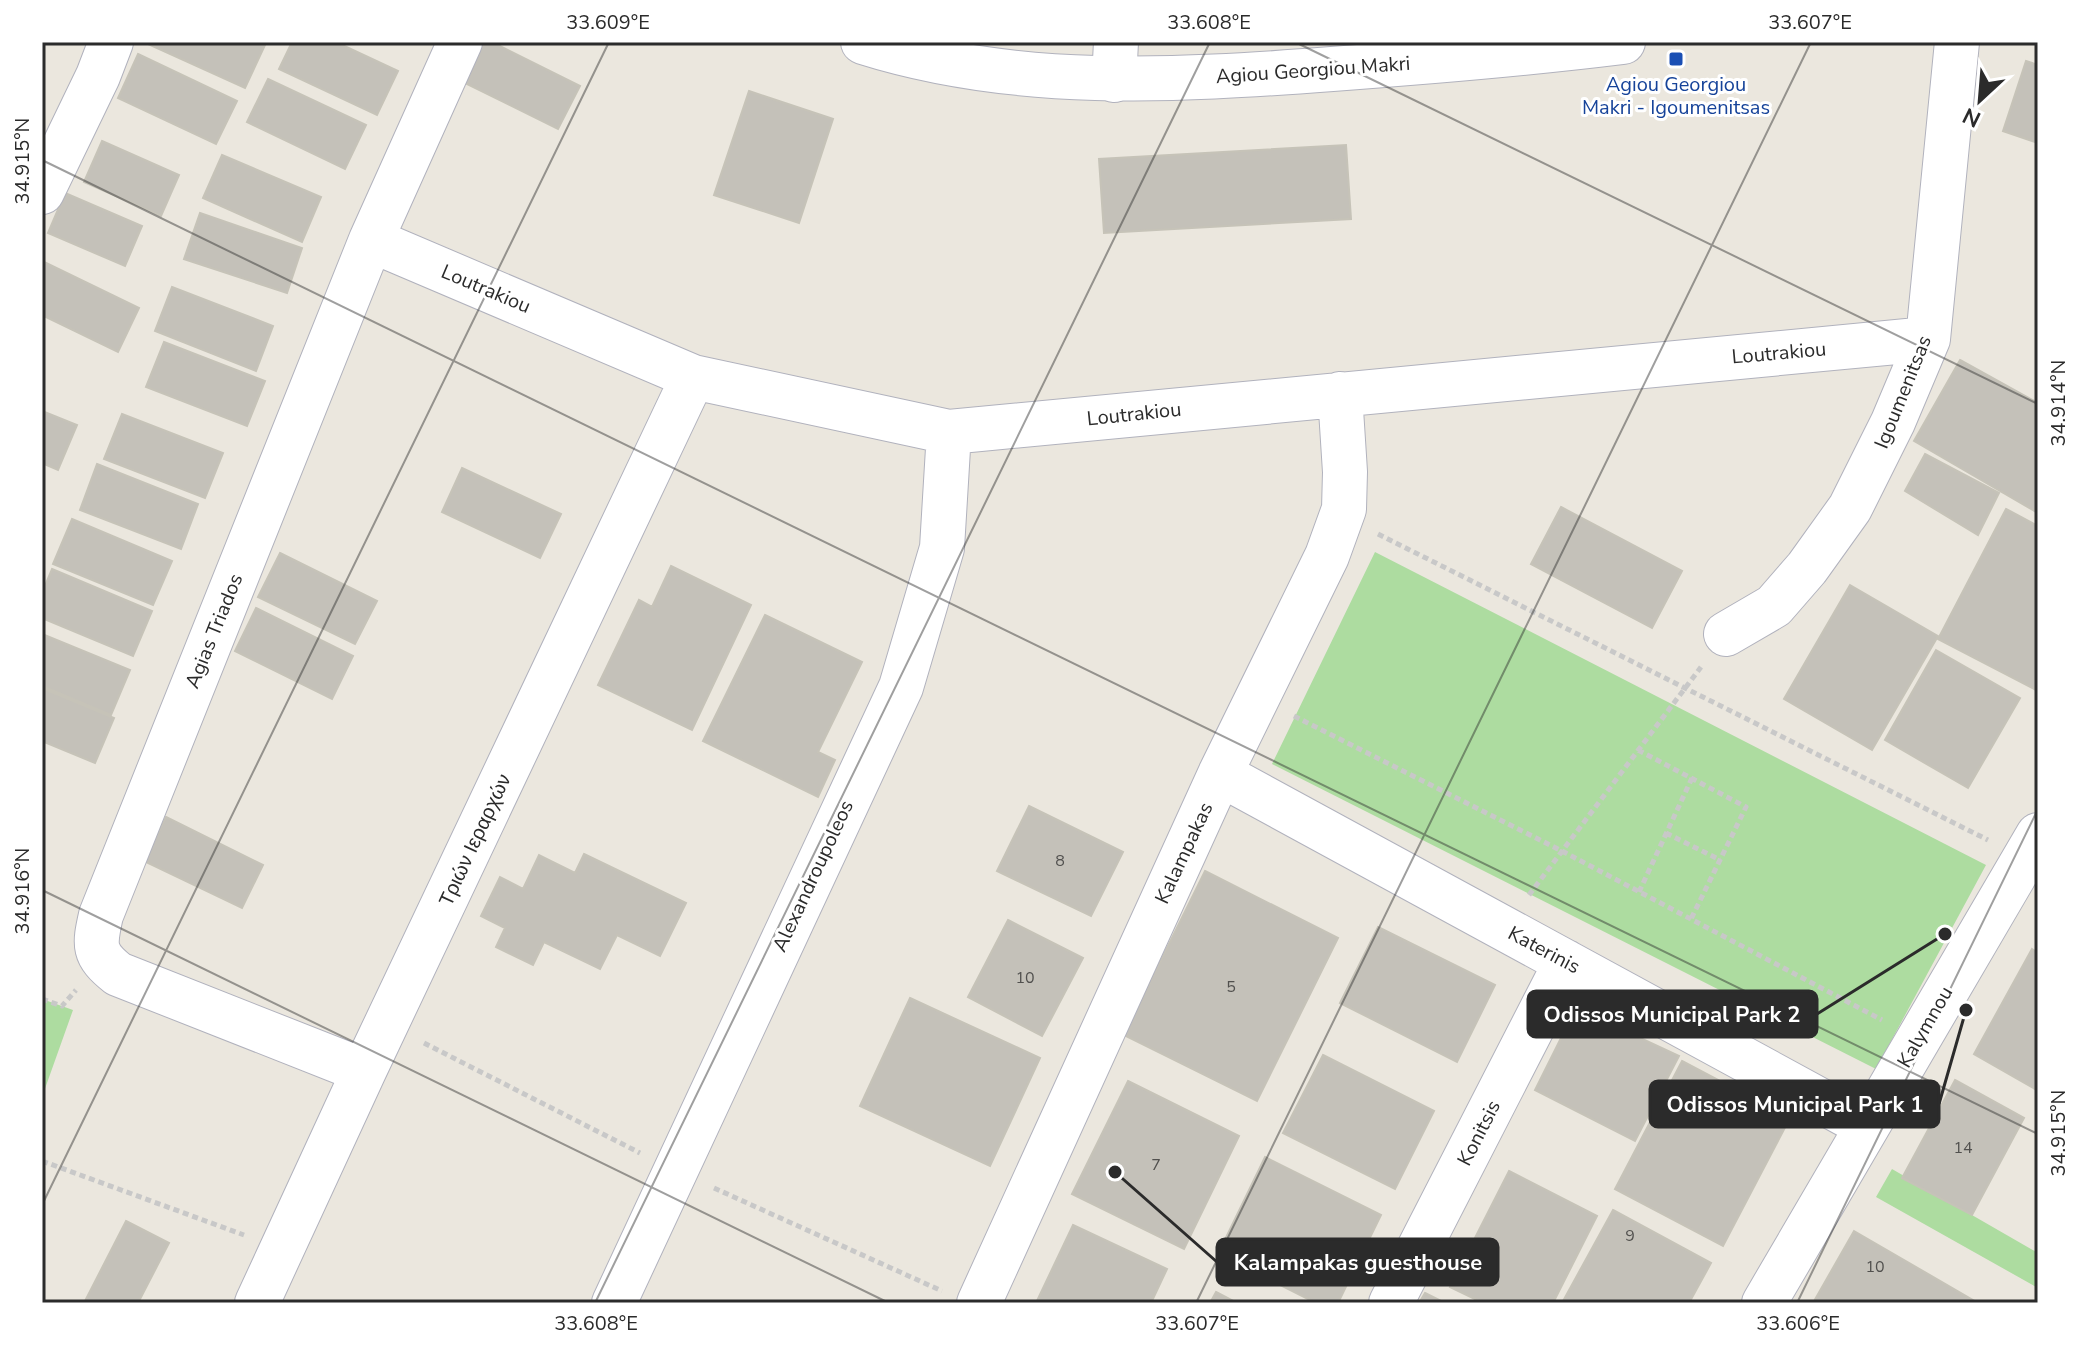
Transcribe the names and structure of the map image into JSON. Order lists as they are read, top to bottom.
{
  "streets": {
    "street": [
      "Agiou Georgiou Makri",
      "Loutrakiou",
      "Igoumenitsas",
      "Agias Triados",
      "Τριών Ιεραρχών",
      "Kalampakas",
      "Alexandroupoleos",
      "Katerinis",
      "Kalymnou",
      "Konitsis"
    ]
  },
  "crossings": [
    ["Loutrakiou", "Igoumenitsas"],
    ["Loutrakiou", "Agias Triados"],
    ["Loutrakiou", "Τριών Ιεραρχών"],
    ["Loutrakiou", "Kalampakas"],
    ["Loutrakiou", "Alexandroupoleos"],
    ["Agias Triados", "Τριών Ιεραρχών"],
    ["Kalampakas", "Katerinis"],
    ["Katerinis", "Kalymnou"],
    ["Katerinis", "Konitsis"]
  ],
  "places": {
    "transit": ["Agiou Georgiou Makri - Igoumenitsas"],
    "other": ["Odissos Municipal Park 2", "Odissos Municipal Park 1", "Kalampakas guesthouse"]
  },
  "house_numbers": [
    "8",
    "10",
    "5",
    "14",
    "7",
    "9",
    "10"
  ],
  "north": "bottom left",
  "coordinates": [
    "33.609°E",
    "33.608°E",
    "33.607°E",
    "34.915°N",
    "34.914°N",
    "34.916°N",
    "33.606°E"
  ]
}
